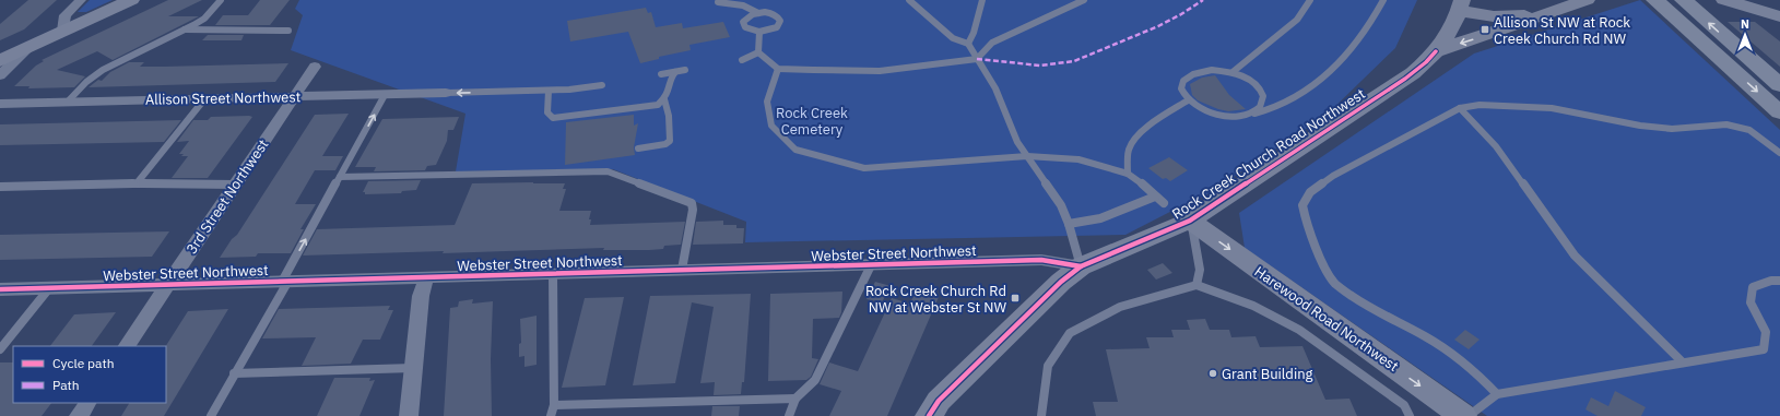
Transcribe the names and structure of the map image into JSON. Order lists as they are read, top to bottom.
{
  "streets": {
    "street": [
      "Allison Street Northwest",
      "Rock Creek Church Road Northwest",
      "3rd Street Northwest",
      "Webster Street Northwest",
      "Harewood Road Northwest"
    ]
  },
  "crossings": [
    ["Allison Street Northwest", "3rd Street Northwest"],
    ["Rock Creek Church Road Northwest", "Webster Street Northwest"],
    ["Rock Creek Church Road Northwest", "Harewood Road Northwest"],
    ["3rd Street Northwest", "Webster Street Northwest"]
  ],
  "one_way": ["Harewood Road Northwest"],
  "parks": ["Rock Creek Cemetery"],
  "places": {
    "transit": ["Allison St NW at Rock Creek Church Rd NW", "Rock Creek Church Rd NW at Webster St NW"],
    "other": ["Grant Building"]
  },
  "legend": ["Cycle path", "Path"],
  "north": "top"
}
